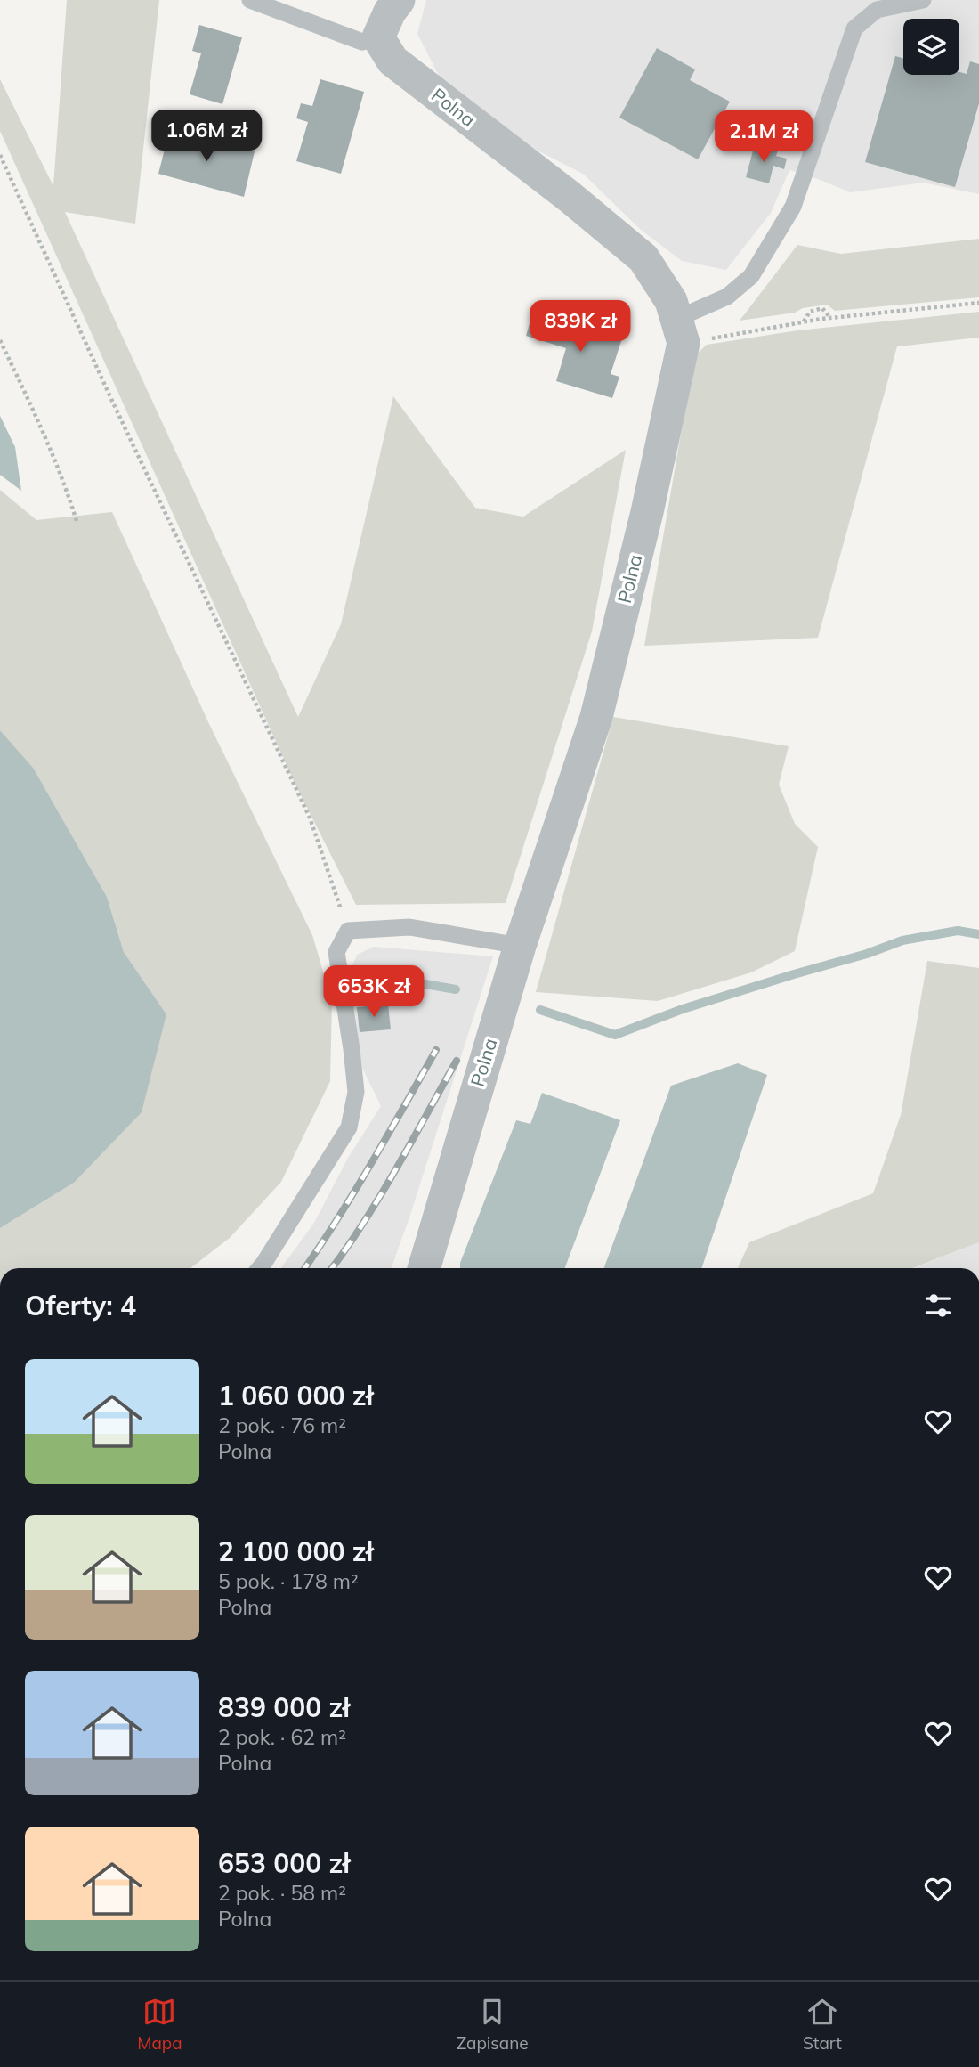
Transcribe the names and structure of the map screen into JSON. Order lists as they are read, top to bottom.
{
  "streets": {
    "street": ["Polna"]
  },
  "page": {
    "price": [
      "1.06M zł",
      "2.1M zł",
      "839K zł",
      "653K zł"
    ],
    "heading": "Oferty: 4",
    "list": [
      {
        "name": "1 060 000 zł",
        "note": "2 pok. · 76 m² · Polna"
      },
      {
        "name": "2 100 000 zł",
        "note": "5 pok. · 178 m² · Polna"
      },
      {
        "name": "839 000 zł",
        "note": "2 pok. · 62 m² · Polna"
      },
      {
        "name": "653 000 zł",
        "note": "2 pok. · 58 m² · Polna"
      }
    ],
    "tabs": ["Mapa", "Zapisane", "Start"]
  }
}
